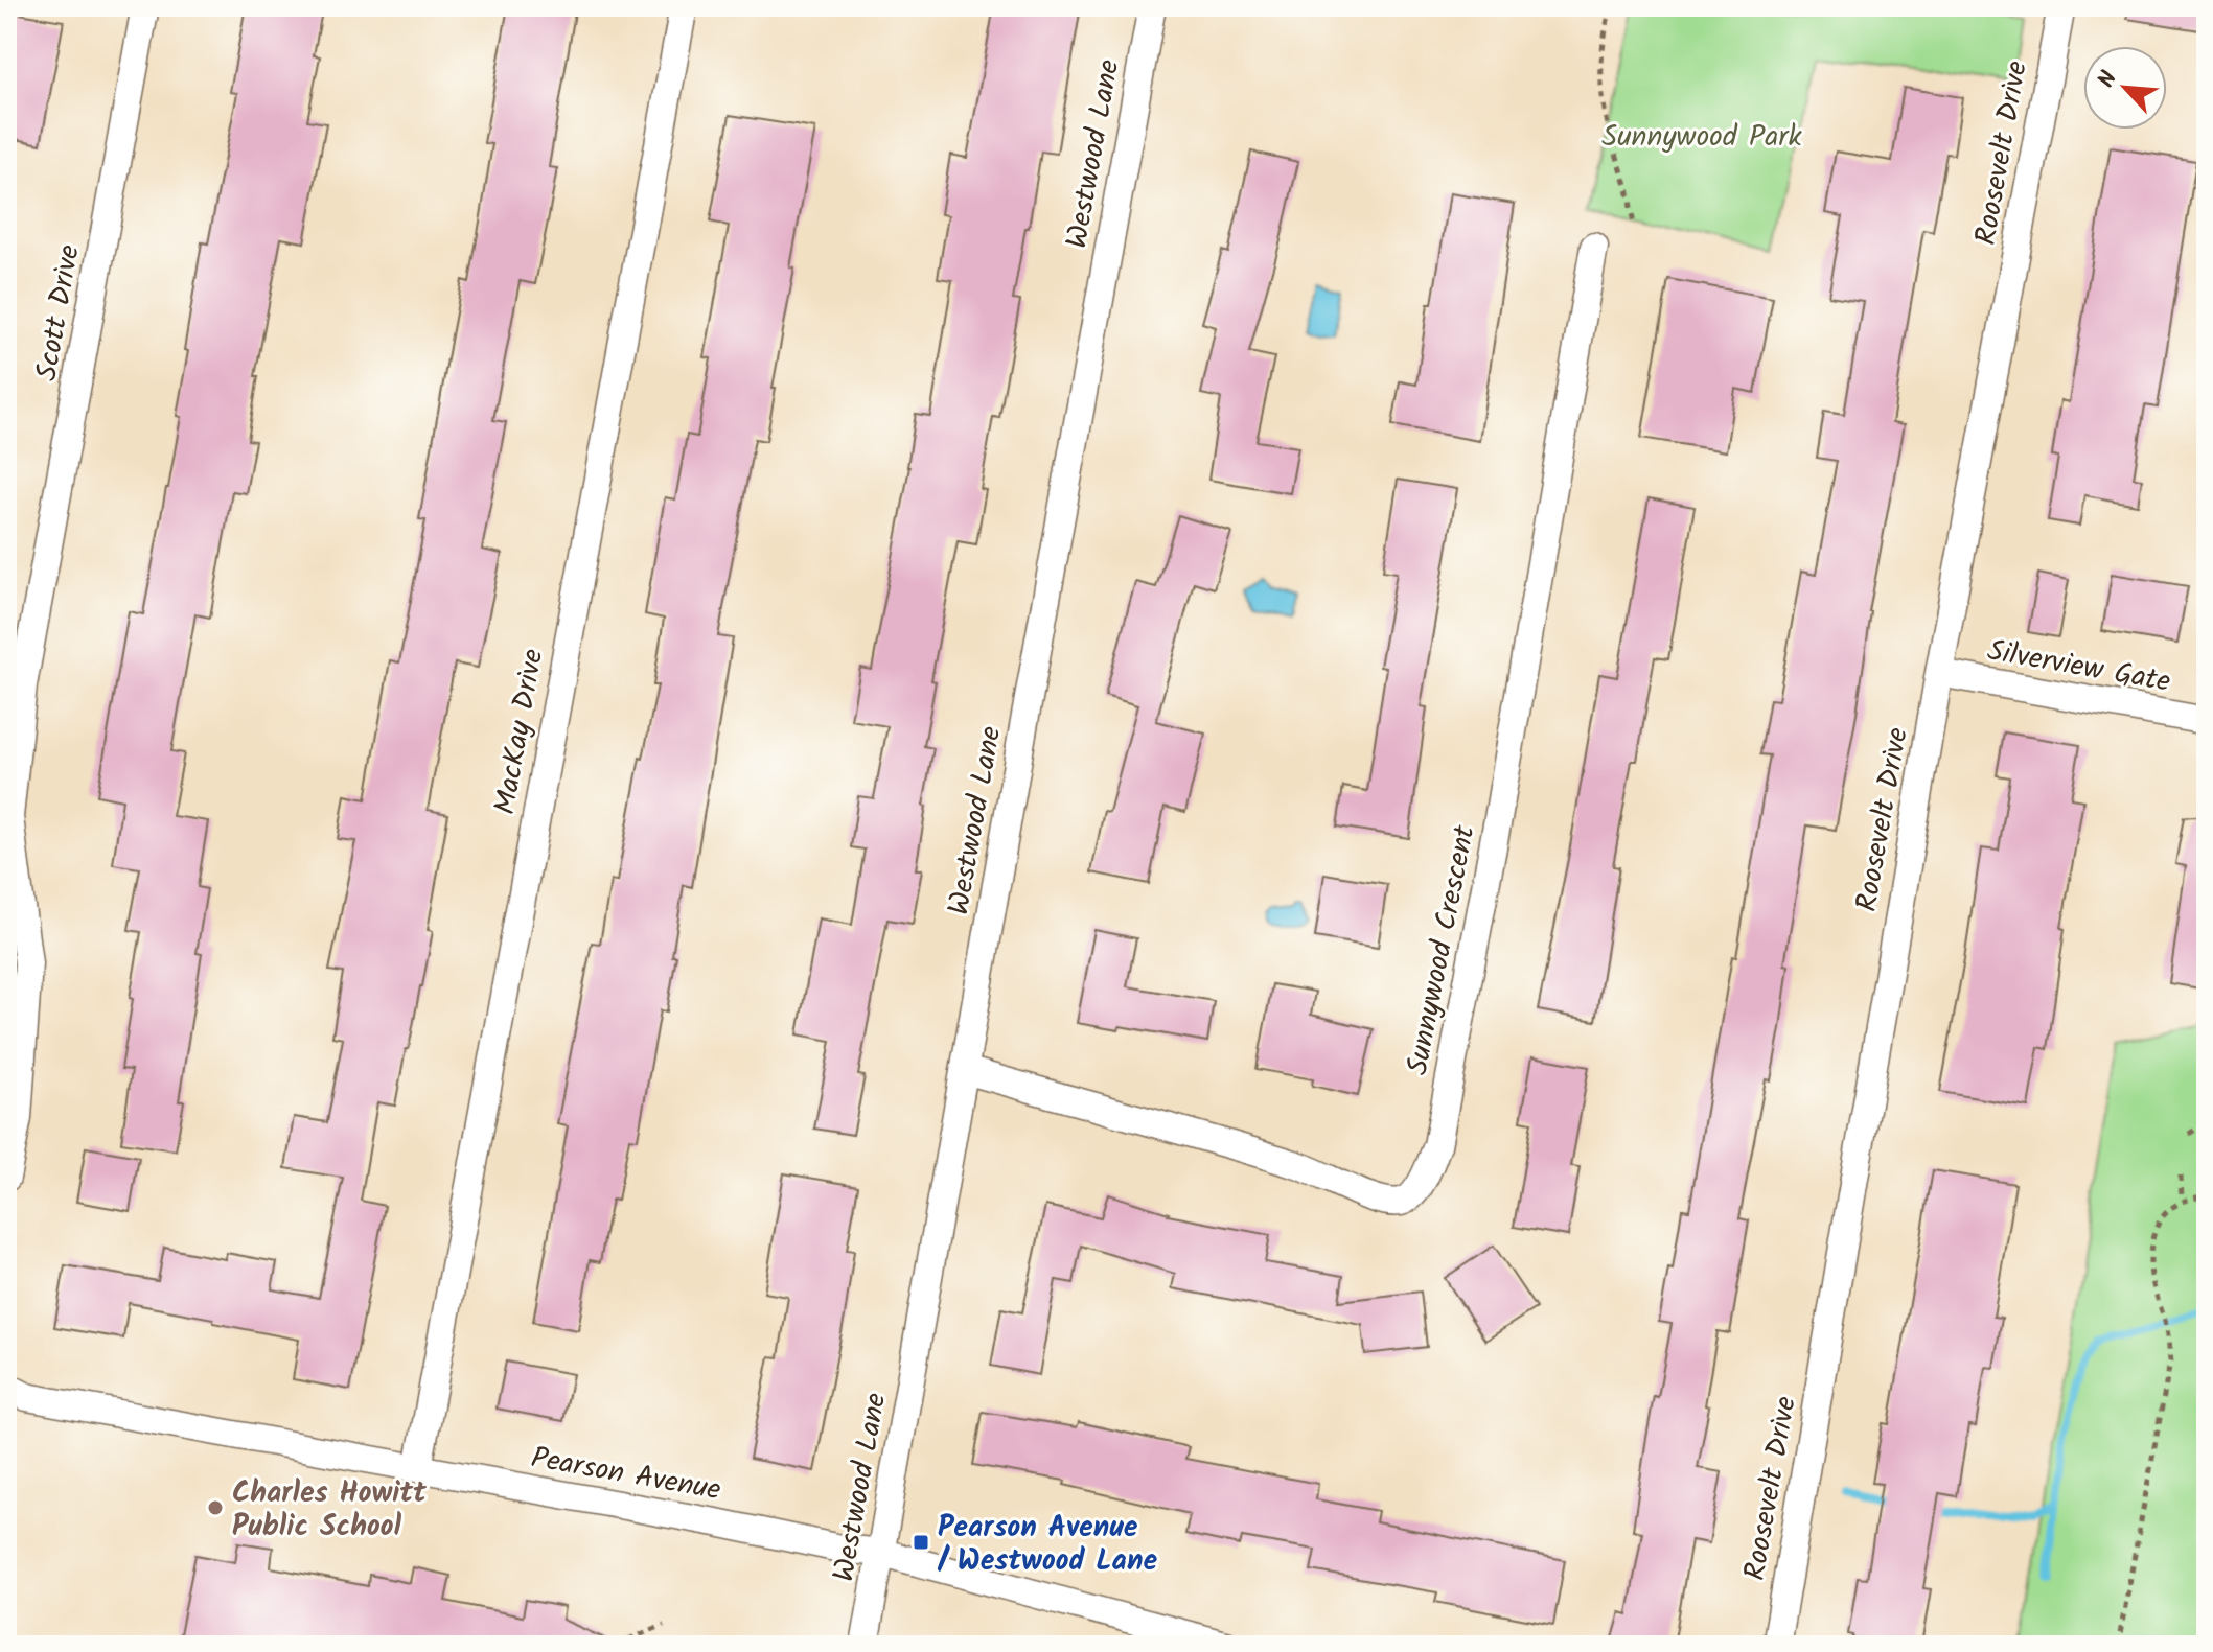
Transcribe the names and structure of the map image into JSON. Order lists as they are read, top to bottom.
{
  "streets": {
    "street": [
      "Roosevelt Drive",
      "Westwood Lane",
      "Scott Drive",
      "Silverview Gate",
      "MacKay Drive",
      "Sunnywood Crescent",
      "Pearson Avenue"
    ]
  },
  "crossings": [
    ["Roosevelt Drive", "Silverview Gate"],
    ["Westwood Lane", "Sunnywood Crescent"],
    ["Westwood Lane", "Pearson Avenue"],
    ["MacKay Drive", "Pearson Avenue"]
  ],
  "parks": ["Sunnywood Park"],
  "places": {
    "other": ["Charles Howitt Public School"],
    "transit": ["Pearson Avenue / Westwood Lane"]
  },
  "north": "top left"
}
